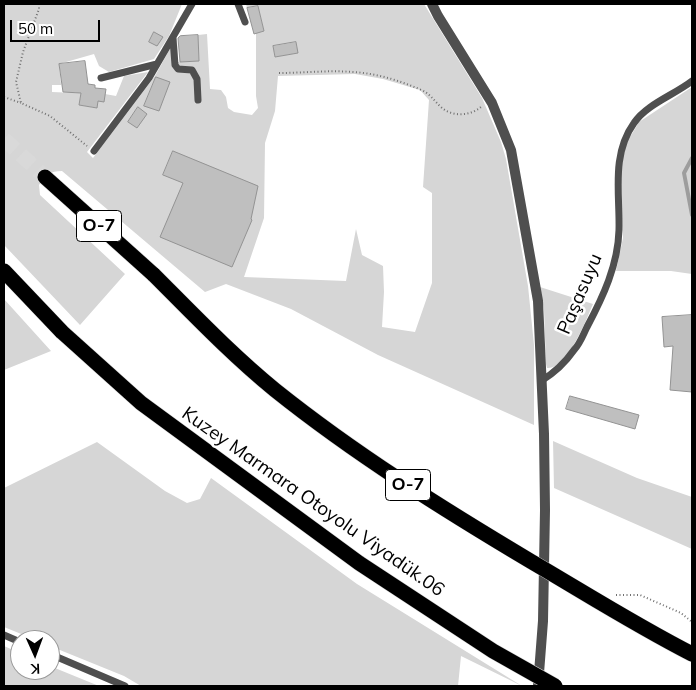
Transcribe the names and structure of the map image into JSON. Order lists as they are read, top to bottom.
{
  "streets": {
    "highway": ["O-7", "Kuzey Marmara Otoyolu Viyadük.06"],
    "lane": ["Paşasuyu"]
  },
  "scale_bar": "50 m",
  "north": "bottom"
}
